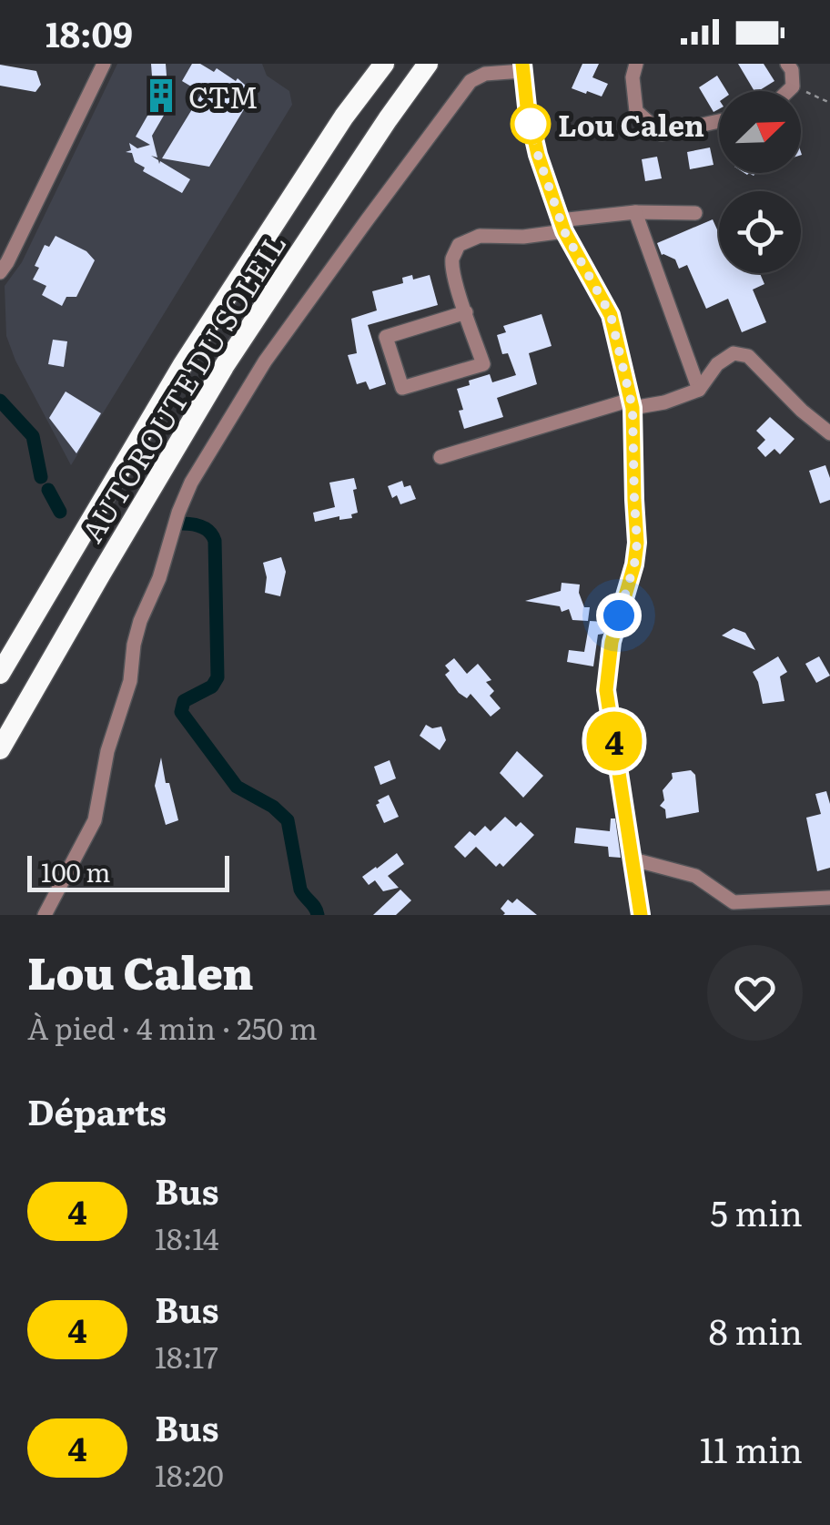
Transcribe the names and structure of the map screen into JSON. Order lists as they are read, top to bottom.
{
  "streets": {
    "highway": ["AUTOROUTE DU SOLEIL"]
  },
  "places": {
    "building": ["CTM"],
    "other": ["Lou Calen"]
  },
  "lines": ["bus line 4"],
  "scale_bar": "100 m",
  "north": "top right",
  "page": {
    "status": "18:09",
    "on_map": "4",
    "scale": "100 m",
    "heading": [
      ["Lou Calen", "À pied · 4 min · 250 m"],
      "Départs"
    ],
    "list": [
      {
        "mark": "4",
        "name": "Bus",
        "note": "18:14",
        "value": "5 min"
      },
      {
        "mark": "4",
        "name": "Bus",
        "note": "18:17",
        "value": "8 min"
      },
      {
        "mark": "4",
        "name": "Bus",
        "note": "18:20",
        "value": "11 min"
      }
    ]
  }
}
